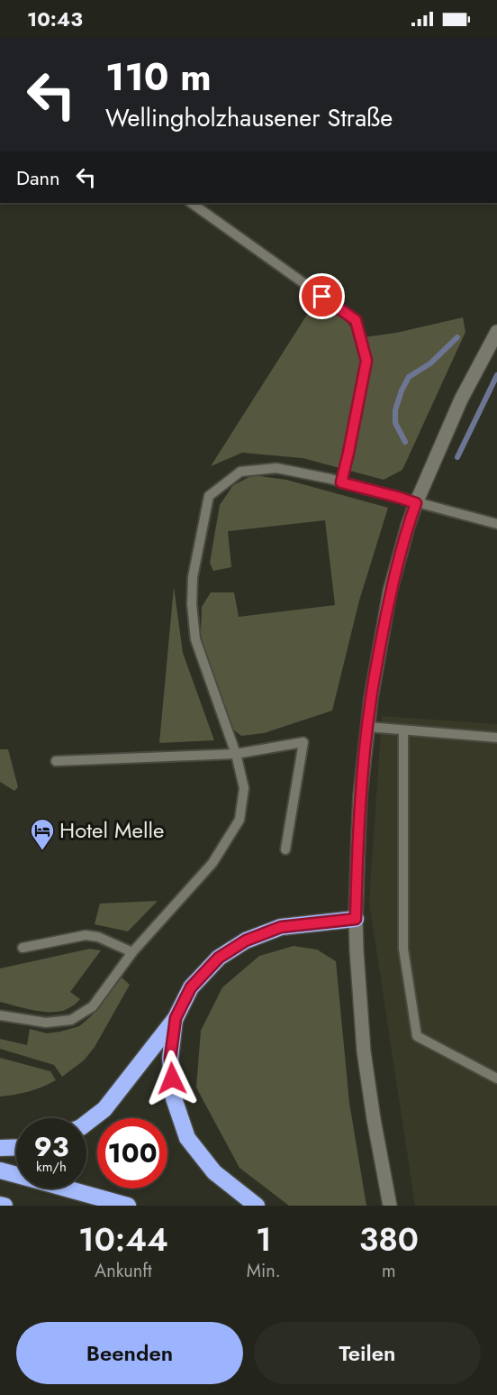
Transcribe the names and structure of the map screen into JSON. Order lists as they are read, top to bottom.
{
  "places": {
    "hotel": ["Hotel Melle"]
  },
  "page": {
    "status": "10:43",
    "turn": ["110 m", "Wellingholzhausener Straße"],
    "then": "Dann",
    "speed": "93 km/h",
    "limit": "100",
    "eta": [
      "10:44",
      "Ankunft",
      "1",
      "Min.",
      "380",
      "m"
    ],
    "buttons": ["Beenden", "Teilen"]
  }
}
